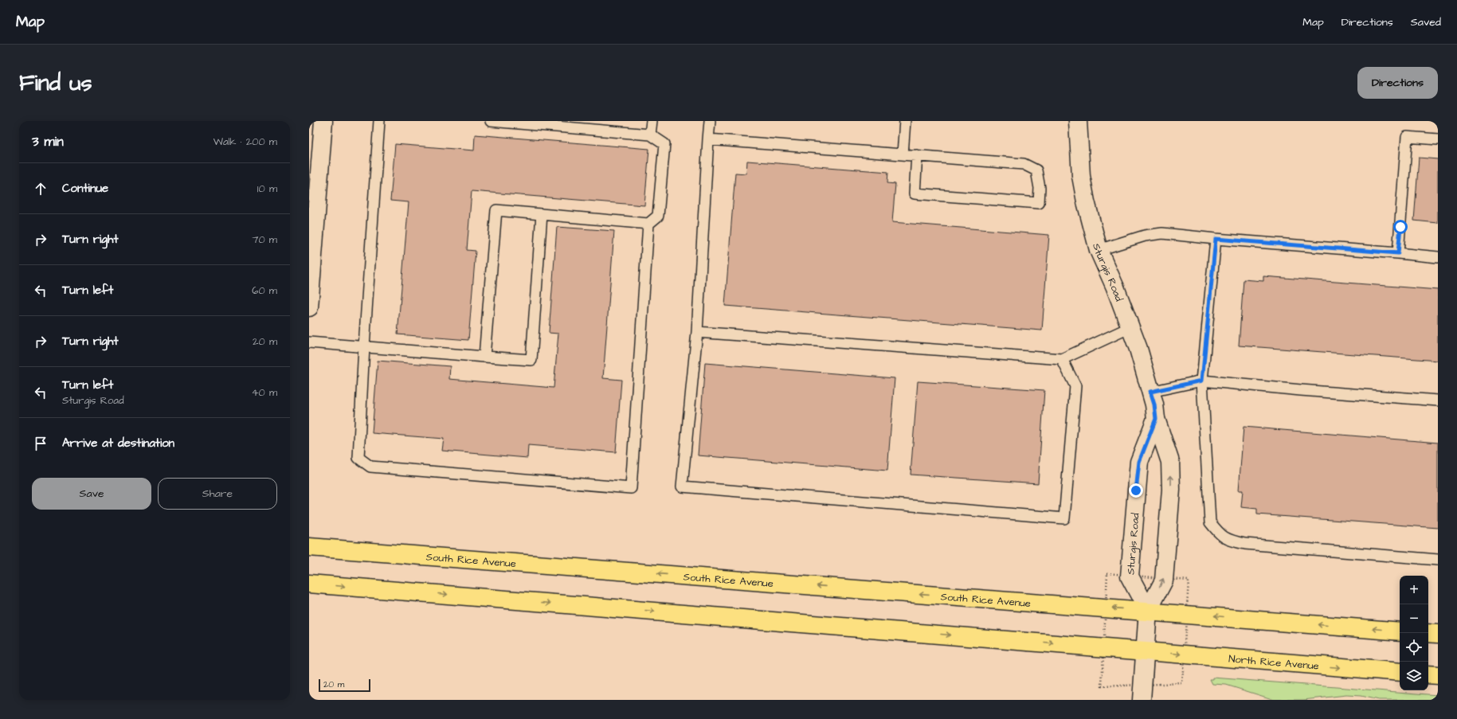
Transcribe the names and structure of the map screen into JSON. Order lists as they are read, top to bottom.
{
  "streets": {
    "highway": ["South Rice Avenue", "North Rice Avenue"],
    "street": ["Sturgis Road"]
  },
  "crossings": [
    ["Sturgis Road", "South Rice Avenue"],
    ["Sturgis Road", "North Rice Avenue"]
  ],
  "scale_bar": "20 m",
  "page": {
    "header": "Map",
    "nav": ["Map", "Directions", "Saved"],
    "buttons": [
      "Directions",
      ["Save", "Share"]
    ],
    "title": "Find us",
    "heading": ["3 min", "Walk · 200 m"],
    "list": [
      ["Continue", "10 m"],
      ["Turn right", "70 m"],
      ["Turn left", "60 m"],
      ["Turn right", "20 m"],
      ["Turn left", "Sturgis Road", "40 m"],
      "Arrive at destination"
    ],
    "map_buttons": ["+", "−"],
    "scale": "20 m"
  }
}
